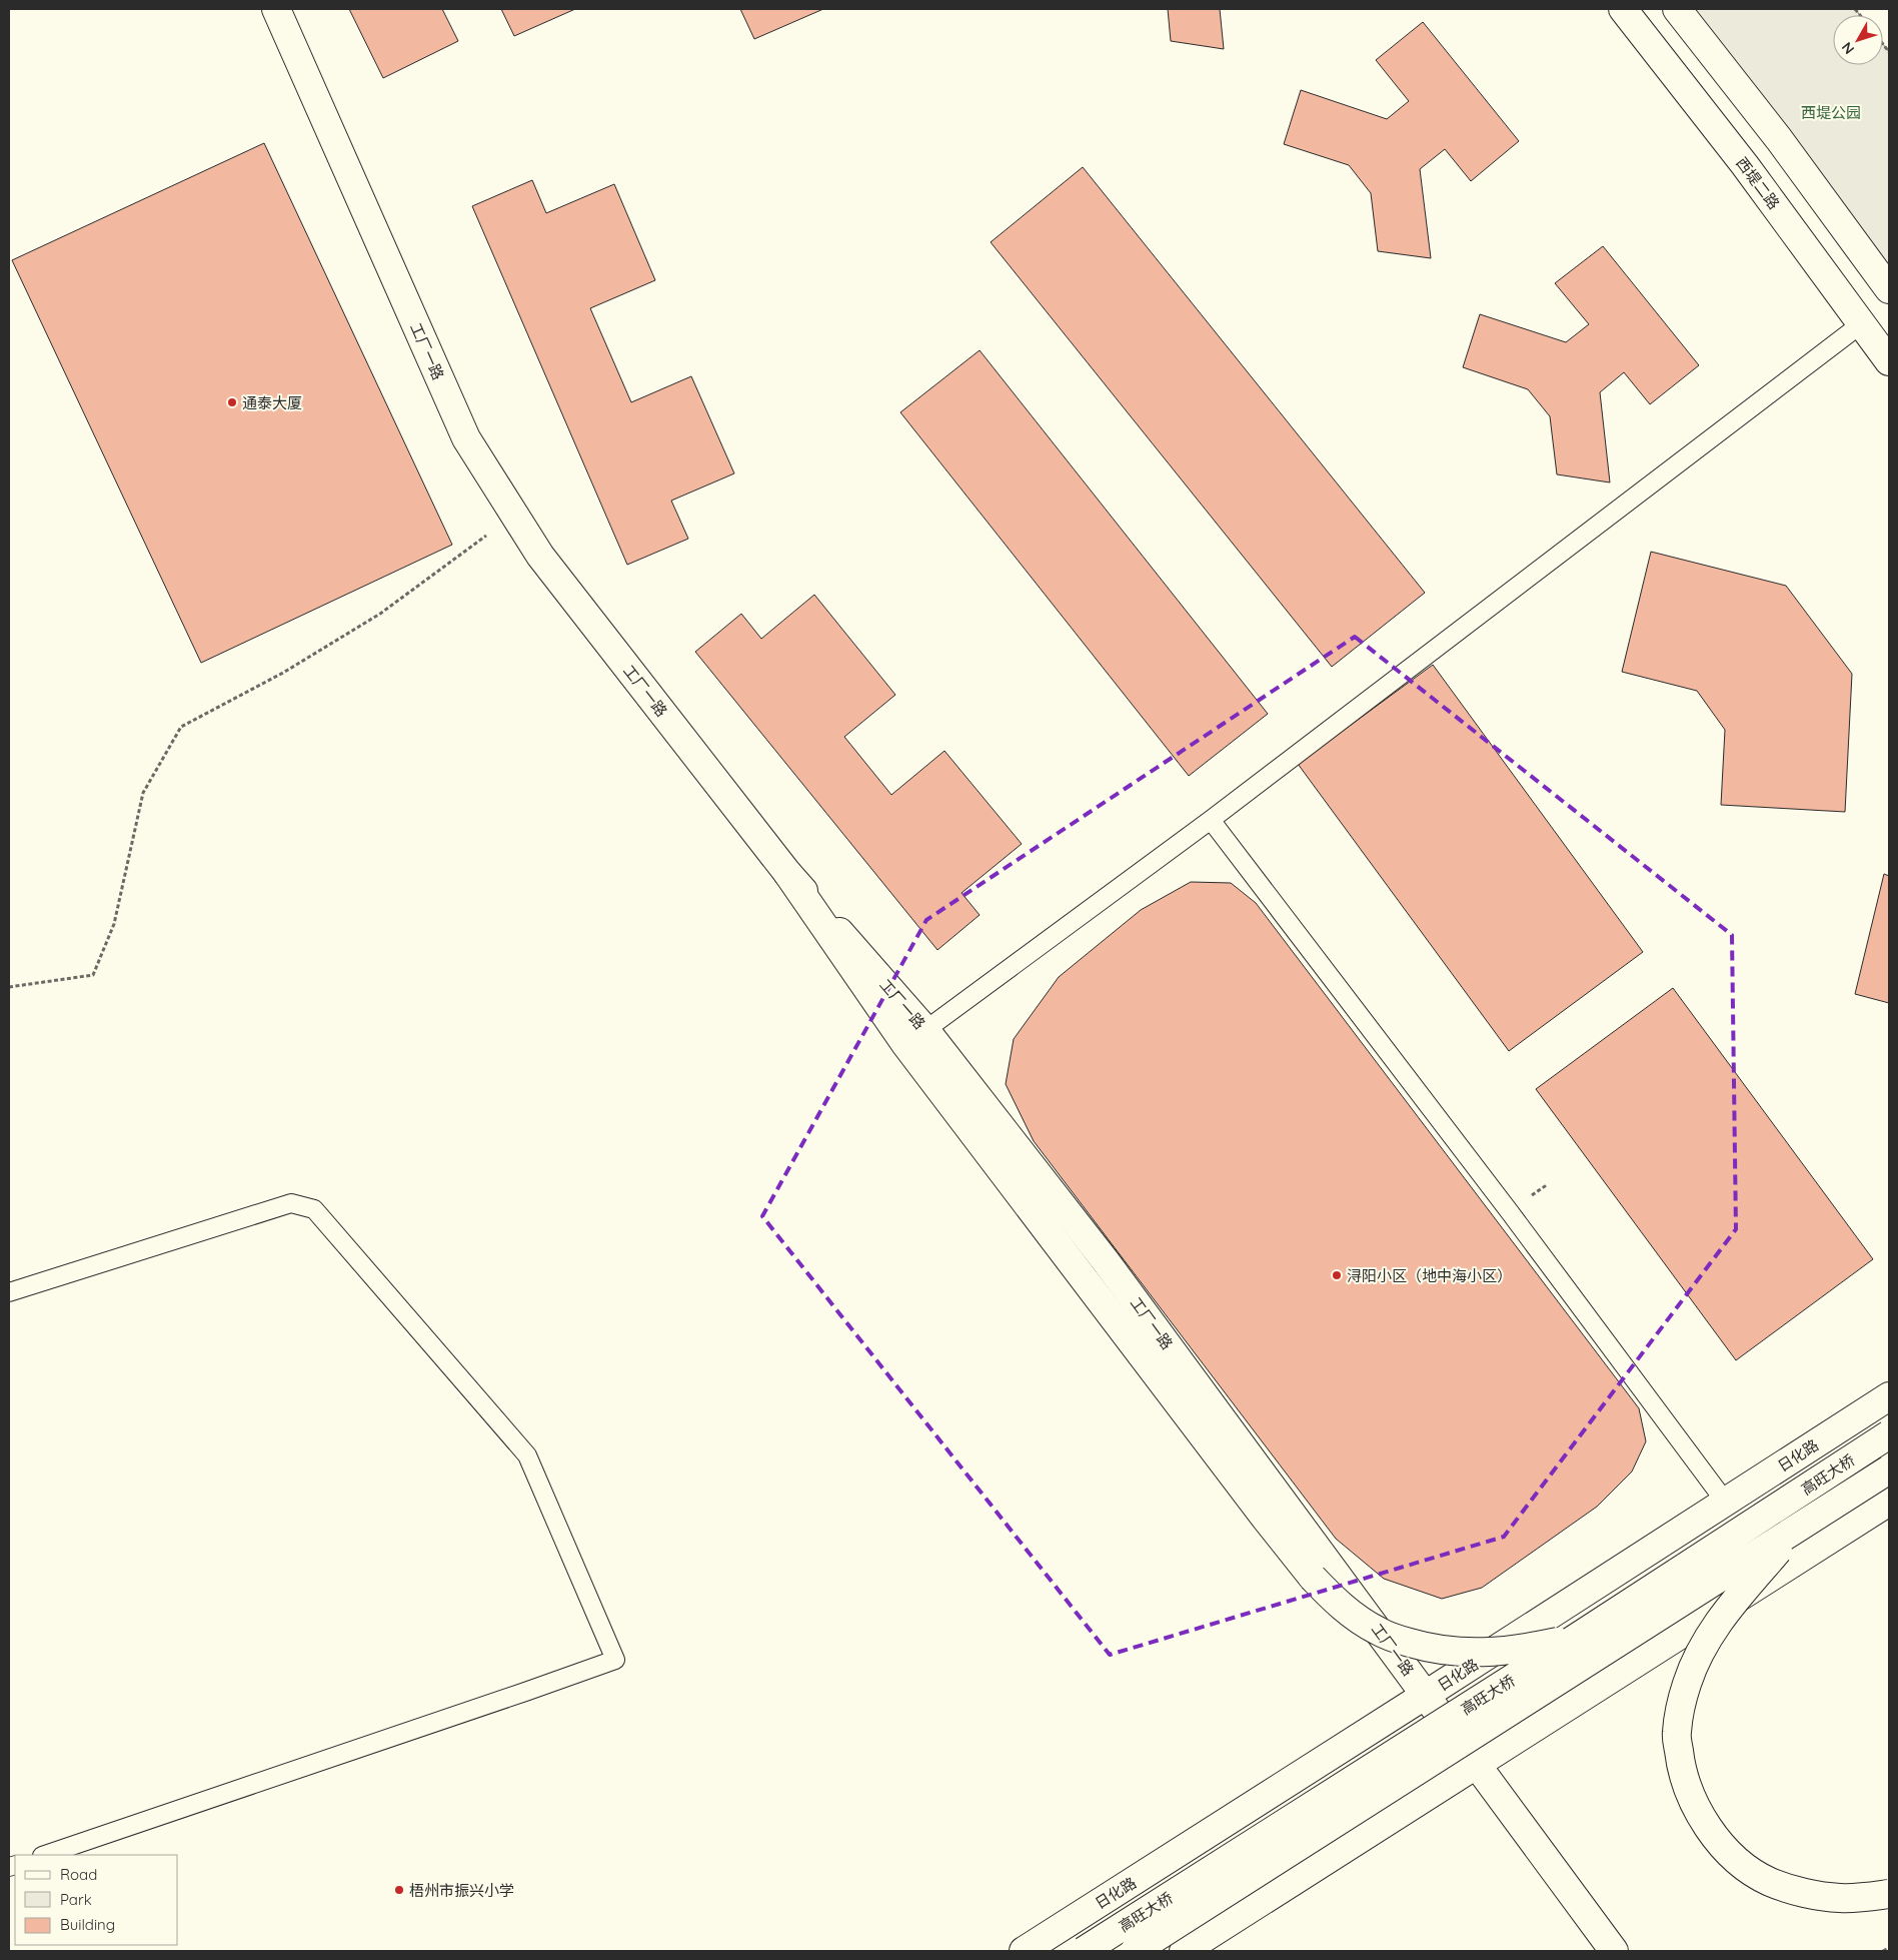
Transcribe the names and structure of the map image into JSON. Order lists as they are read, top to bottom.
{
  "streets": {
    "main road": [
      "西堤二路",
      "工厂一路",
      "日化路",
      "高旺大桥"
    ]
  },
  "crossings": [
    ["工厂一路", "日化路"]
  ],
  "parks": ["西堤公园"],
  "places": ["通泰大厦", "浔阳小区（地中海小区）", "梧州市振兴小学"],
  "legend": ["Road", "Park", "Building"],
  "north": "bottom left"
}
